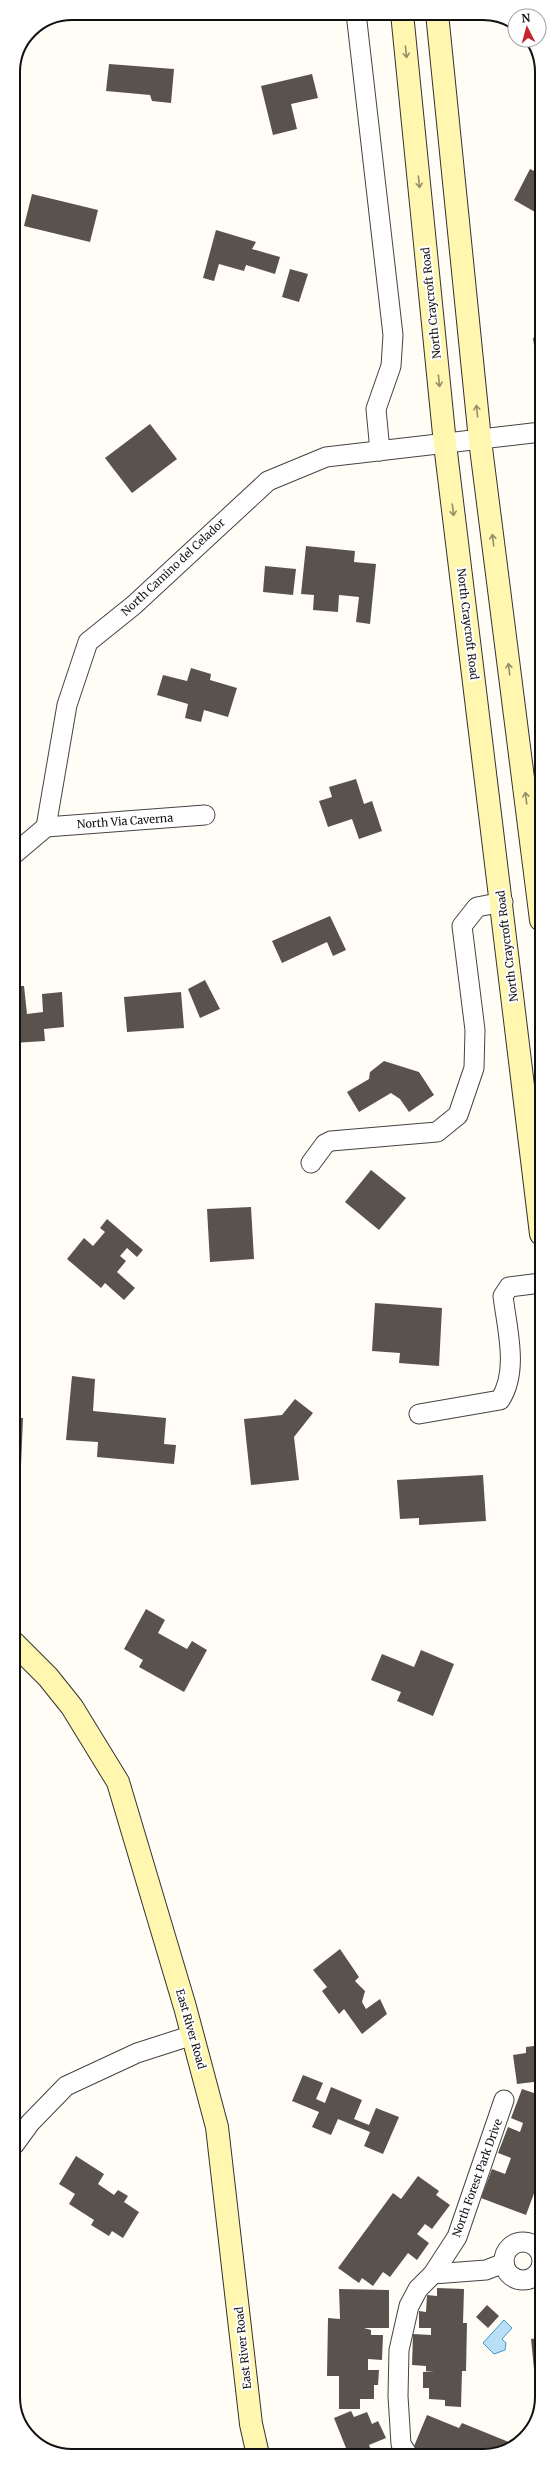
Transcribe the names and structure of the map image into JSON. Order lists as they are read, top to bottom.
{
  "streets": {
    "main road": ["North Craycroft Road", "East River Road"],
    "street": ["North Camino del Celador", "North Via Caverna", "North Forest Park Drive"]
  },
  "crossings": [
    ["North Craycroft Road", "North Camino del Celador"],
    ["North Camino del Celador", "North Via Caverna"]
  ],
  "north": "top"
}
